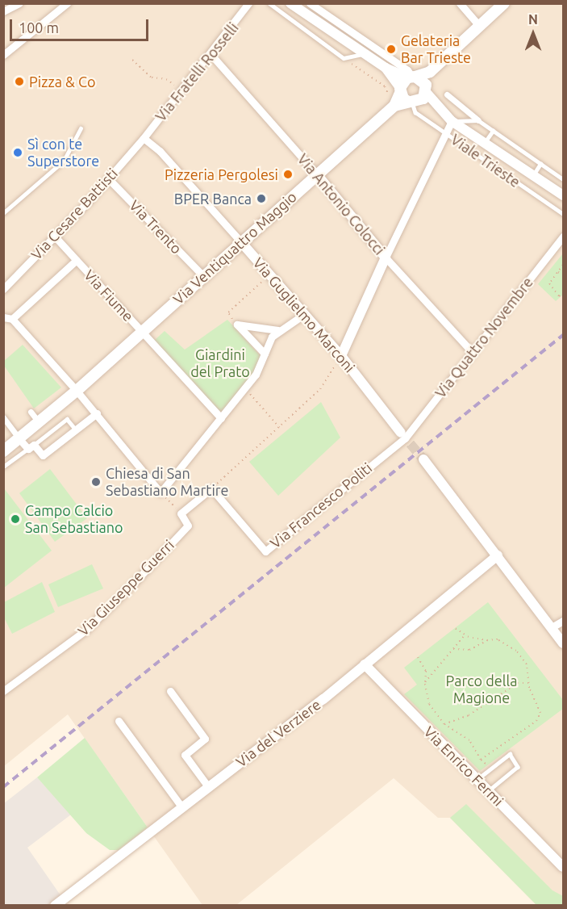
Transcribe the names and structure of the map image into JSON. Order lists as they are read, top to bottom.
{
  "streets": {
    "main road": ["Viale Trieste", "Via Ventiquattro Maggio"],
    "street": [
      "Via Fratelli Rosselli",
      "Via Antonio Colocci",
      "Via Cesare Battisti",
      "Via Trento",
      "Via Fiume",
      "Via Guglielmo Marconi",
      "Via Quattro Novembre",
      "Via Francesco Politi",
      "Via Giuseppe Guerri",
      "Via del Verziere",
      "Via Enrico Fermi"
    ]
  },
  "crossings": [
    ["Via Fratelli Rosselli", "Via Antonio Colocci"],
    ["Via Fratelli Rosselli", "Via Cesare Battisti"],
    ["Via Fratelli Rosselli", "Via Guglielmo Marconi"],
    ["Viale Trieste", "Via Ventiquattro Maggio"],
    ["Via Antonio Colocci", "Via Ventiquattro Maggio"],
    ["Via Antonio Colocci", "Via Quattro Novembre"],
    ["Via Cesare Battisti", "Via Trento"],
    ["Via Cesare Battisti", "Via Fiume"],
    ["Via Cesare Battisti", "Via Guglielmo Marconi"],
    ["Via Trento", "Via Ventiquattro Maggio"],
    ["Via Ventiquattro Maggio", "Via Fiume"],
    ["Via Ventiquattro Maggio", "Via Guglielmo Marconi"],
    ["Via Guglielmo Marconi", "Via Quattro Novembre"],
    ["Via Guglielmo Marconi", "Via Francesco Politi"],
    ["Via Quattro Novembre", "Via Francesco Politi"],
    ["Via del Verziere", "Via Enrico Fermi"]
  ],
  "parks": ["Giardini del Prato", "Parco della Magione"],
  "places": [
    "Gelateria Bar Trieste",
    "Pizza & Co",
    "Sì con te Superstore",
    "Pizzeria Pergolesi",
    "BPER Banca",
    "Chiesa di San Sebastiano Martire",
    "Campo Calcio San Sebastiano"
  ],
  "scale_bar": "100 m",
  "north": "top"
}
